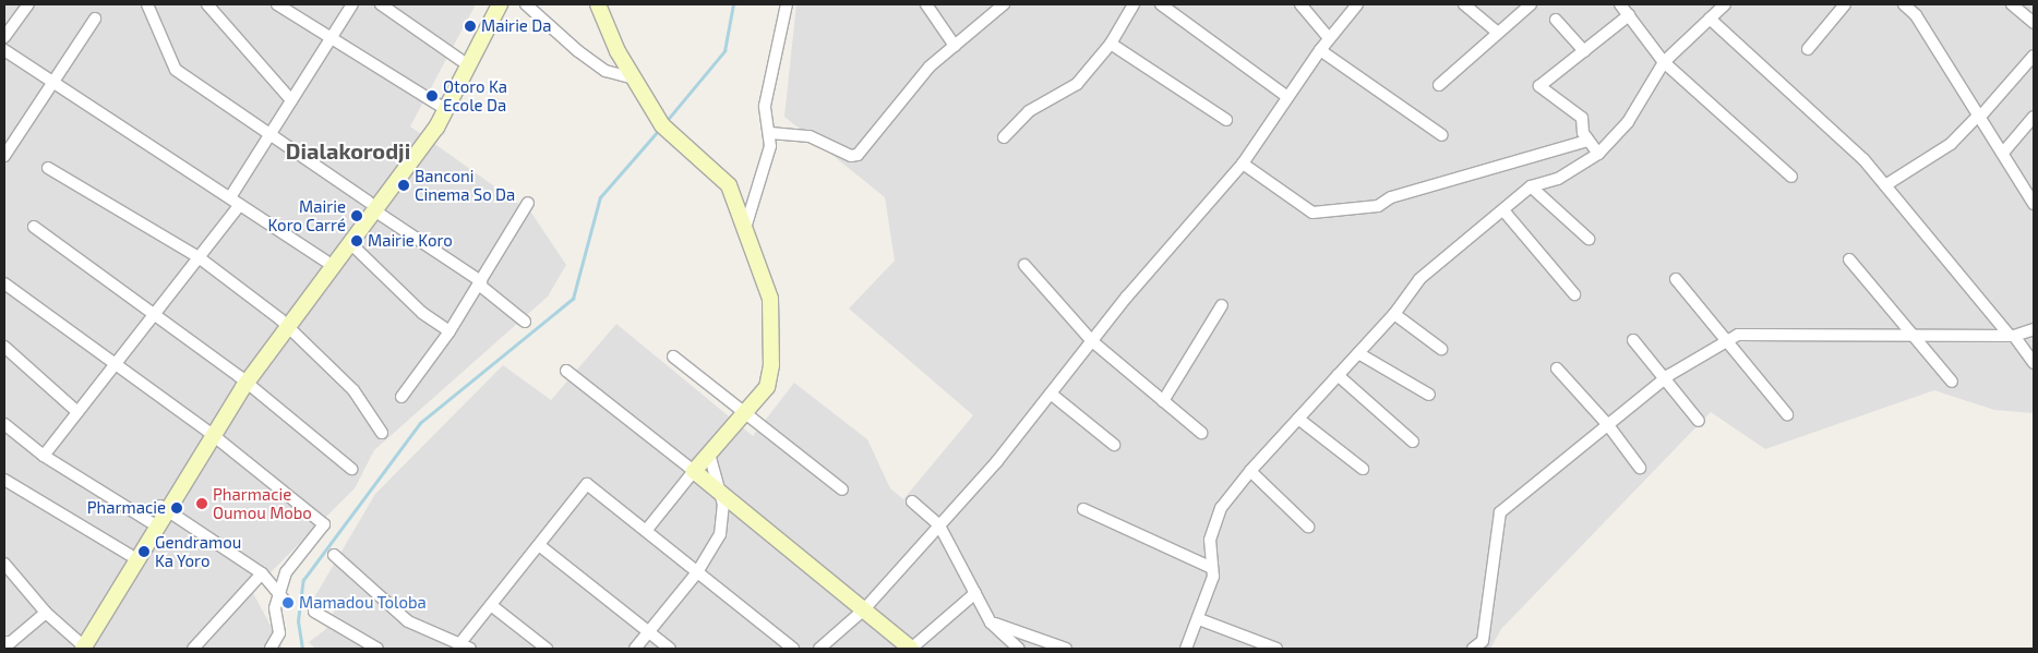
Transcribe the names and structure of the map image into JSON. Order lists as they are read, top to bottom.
{
  "districts": ["Dialakorodji"],
  "places": [
    "Mairie Da",
    "Otoro Ka Ecole Da",
    "Banconi Cinema So Da",
    "Mairie Koro Carré",
    "Mairie Koro",
    "Pharmacie Oumou Mobo",
    "Pharmacie",
    "Gendramou Ka Yoro",
    "Mamadou Toloba"
  ]
}
